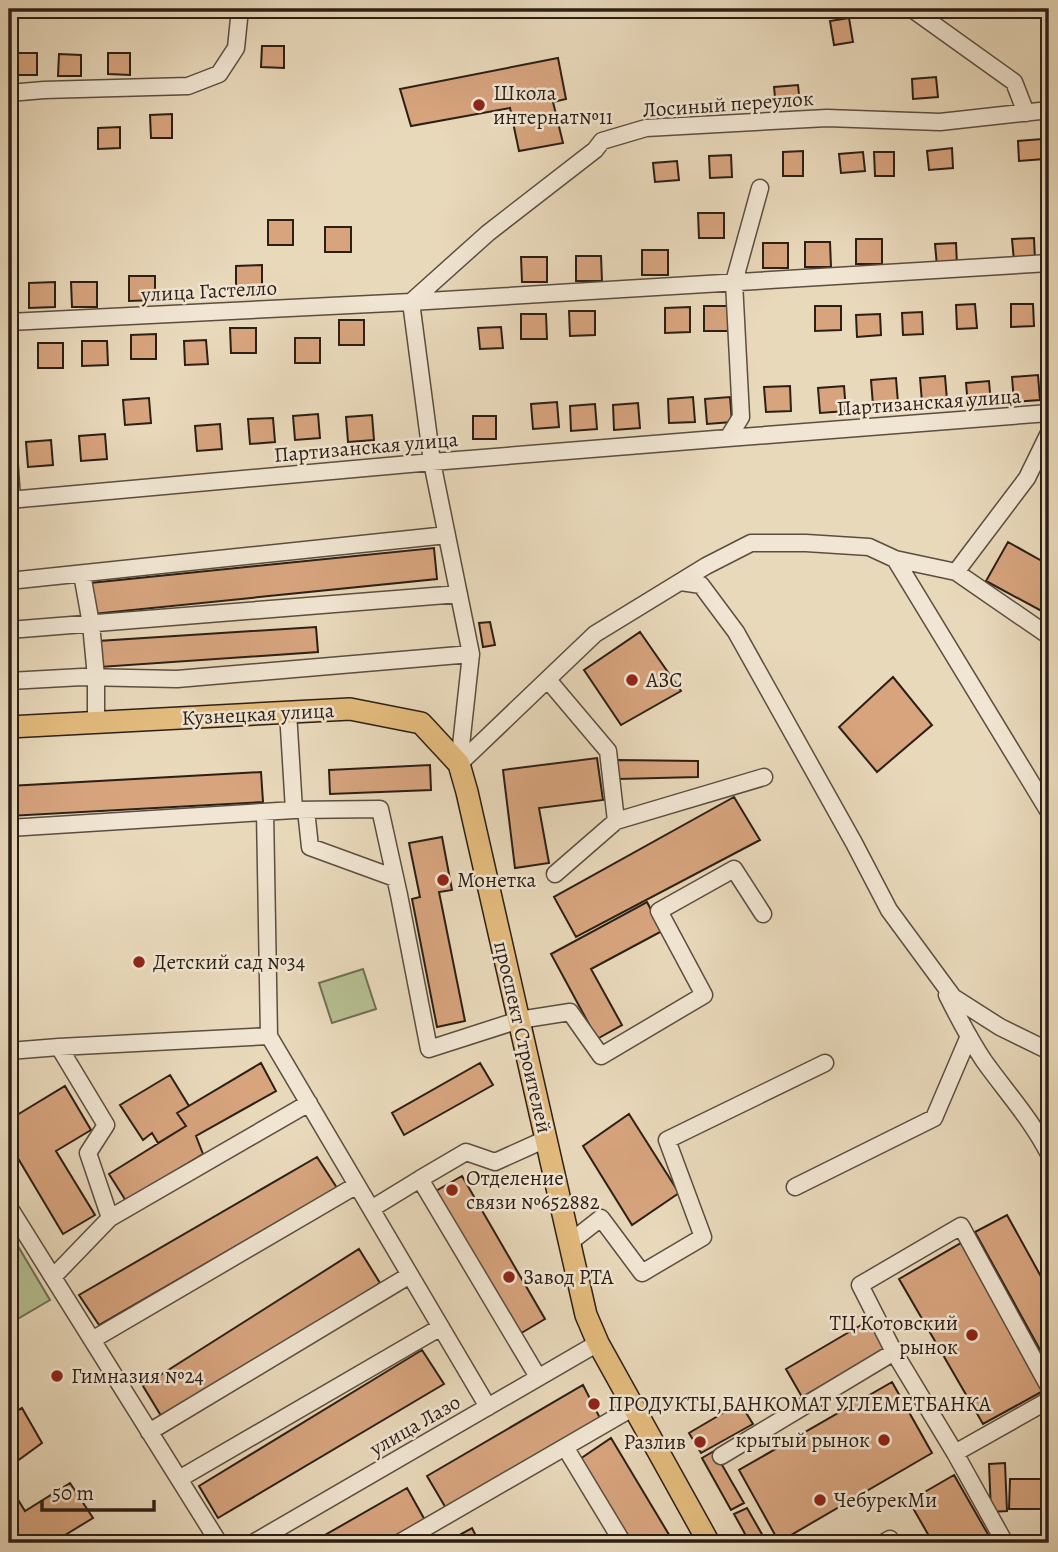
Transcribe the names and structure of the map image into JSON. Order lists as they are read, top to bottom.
{
  "streets": {
    "main road": ["Кузнецкая улица", "проспект Строителей"],
    "street": [
      "Лосиный переулок",
      "улица Гастелло",
      "Партизанская улица",
      "улица Лазо"
    ]
  },
  "crossings": [
    ["Лосиный переулок", "улица Гастелло"],
    ["Кузнецкая улица", "проспект Строителей"],
    ["проспект Строителей", "улица Лазо"]
  ],
  "places": [
    "Школа интернат№11",
    "АЗС",
    "Монетка",
    "Детский сад №34",
    "Отделение связи №652882",
    "Завод РТА",
    "ТЦ Котовский рынок",
    "Гимназия №24",
    "ПРОДУКТЫ,БАНКОМАТ УГЛЕМЕТБАНКА",
    "крытый рынок",
    "Разлив",
    "ЧебурекМи"
  ],
  "scale_bar": "50 m"
}
